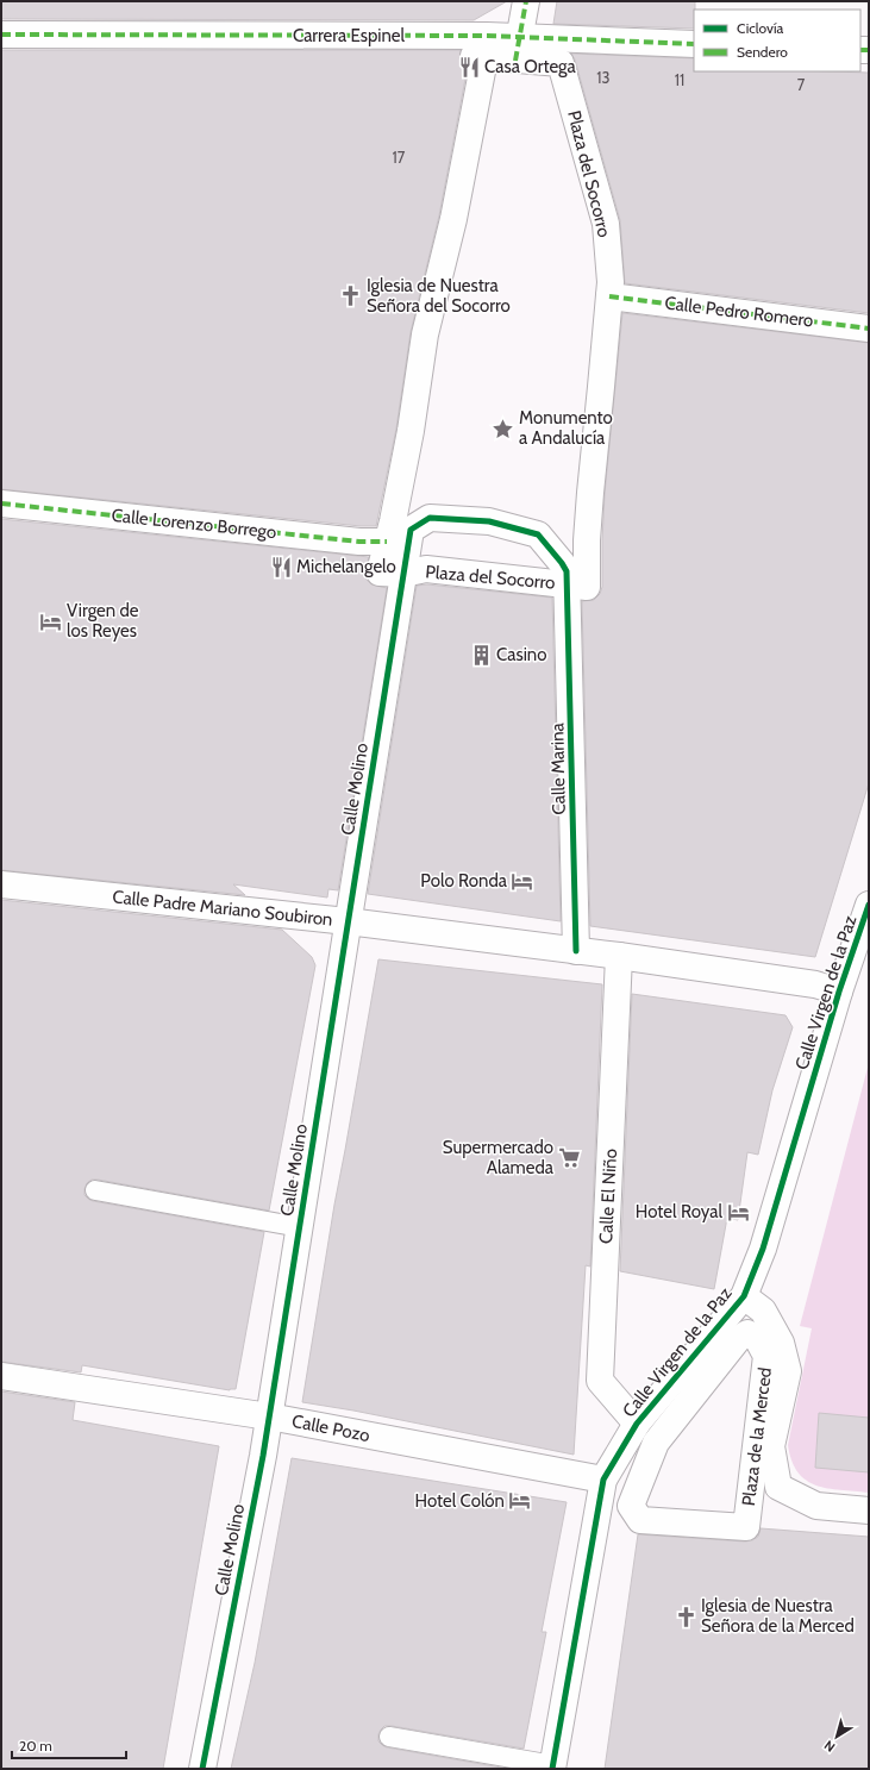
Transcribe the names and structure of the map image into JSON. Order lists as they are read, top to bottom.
{
  "streets": {
    "street": [
      "Carrera Espinel",
      "Plaza del Socorro",
      "Calle Pedro Romero",
      "Calle Lorenzo Borrego",
      "Calle Marina",
      "Calle Molino",
      "Calle Padre Mariano Soubiron",
      "Calle Virgen de la Paz",
      "Calle El Niño",
      "Calle Pozo",
      "Plaza de la Merced"
    ]
  },
  "crossings": [
    ["Carrera Espinel", "Plaza del Socorro"],
    ["Plaza del Socorro", "Calle Pedro Romero"],
    ["Plaza del Socorro", "Calle Lorenzo Borrego"],
    ["Plaza del Socorro", "Calle Marina"],
    ["Plaza del Socorro", "Calle Molino"],
    ["Calle Marina", "Calle Molino"],
    ["Calle Marina", "Calle Padre Mariano Soubiron"],
    ["Calle Molino", "Calle Padre Mariano Soubiron"],
    ["Calle Molino", "Calle Pozo"],
    ["Calle Padre Mariano Soubiron", "Calle Virgen de la Paz"],
    ["Calle Padre Mariano Soubiron", "Calle El Niño"],
    ["Calle Virgen de la Paz", "Calle El Niño"],
    ["Calle Virgen de la Paz", "Calle Pozo"]
  ],
  "places": {
    "restaurant": ["Casa Ortega", "Michelangelo"],
    "church": ["Iglesia de Nuestra Señora del Socorro", "Iglesia de Nuestra Señora de la Merced"],
    "place": ["Monumento a Andalucía"],
    "hotel": [
      "Virgen de los Reyes",
      "Polo Ronda",
      "Hotel Royal",
      "Hotel Colón"
    ],
    "building": ["Casino"],
    "supermarket": ["Supermercado Alameda"]
  },
  "house_numbers": [
    "13",
    "11",
    "7",
    "17"
  ],
  "legend": ["Ciclovía", "Sendero"],
  "scale_bar": "20 m",
  "north": "bottom left"
}
